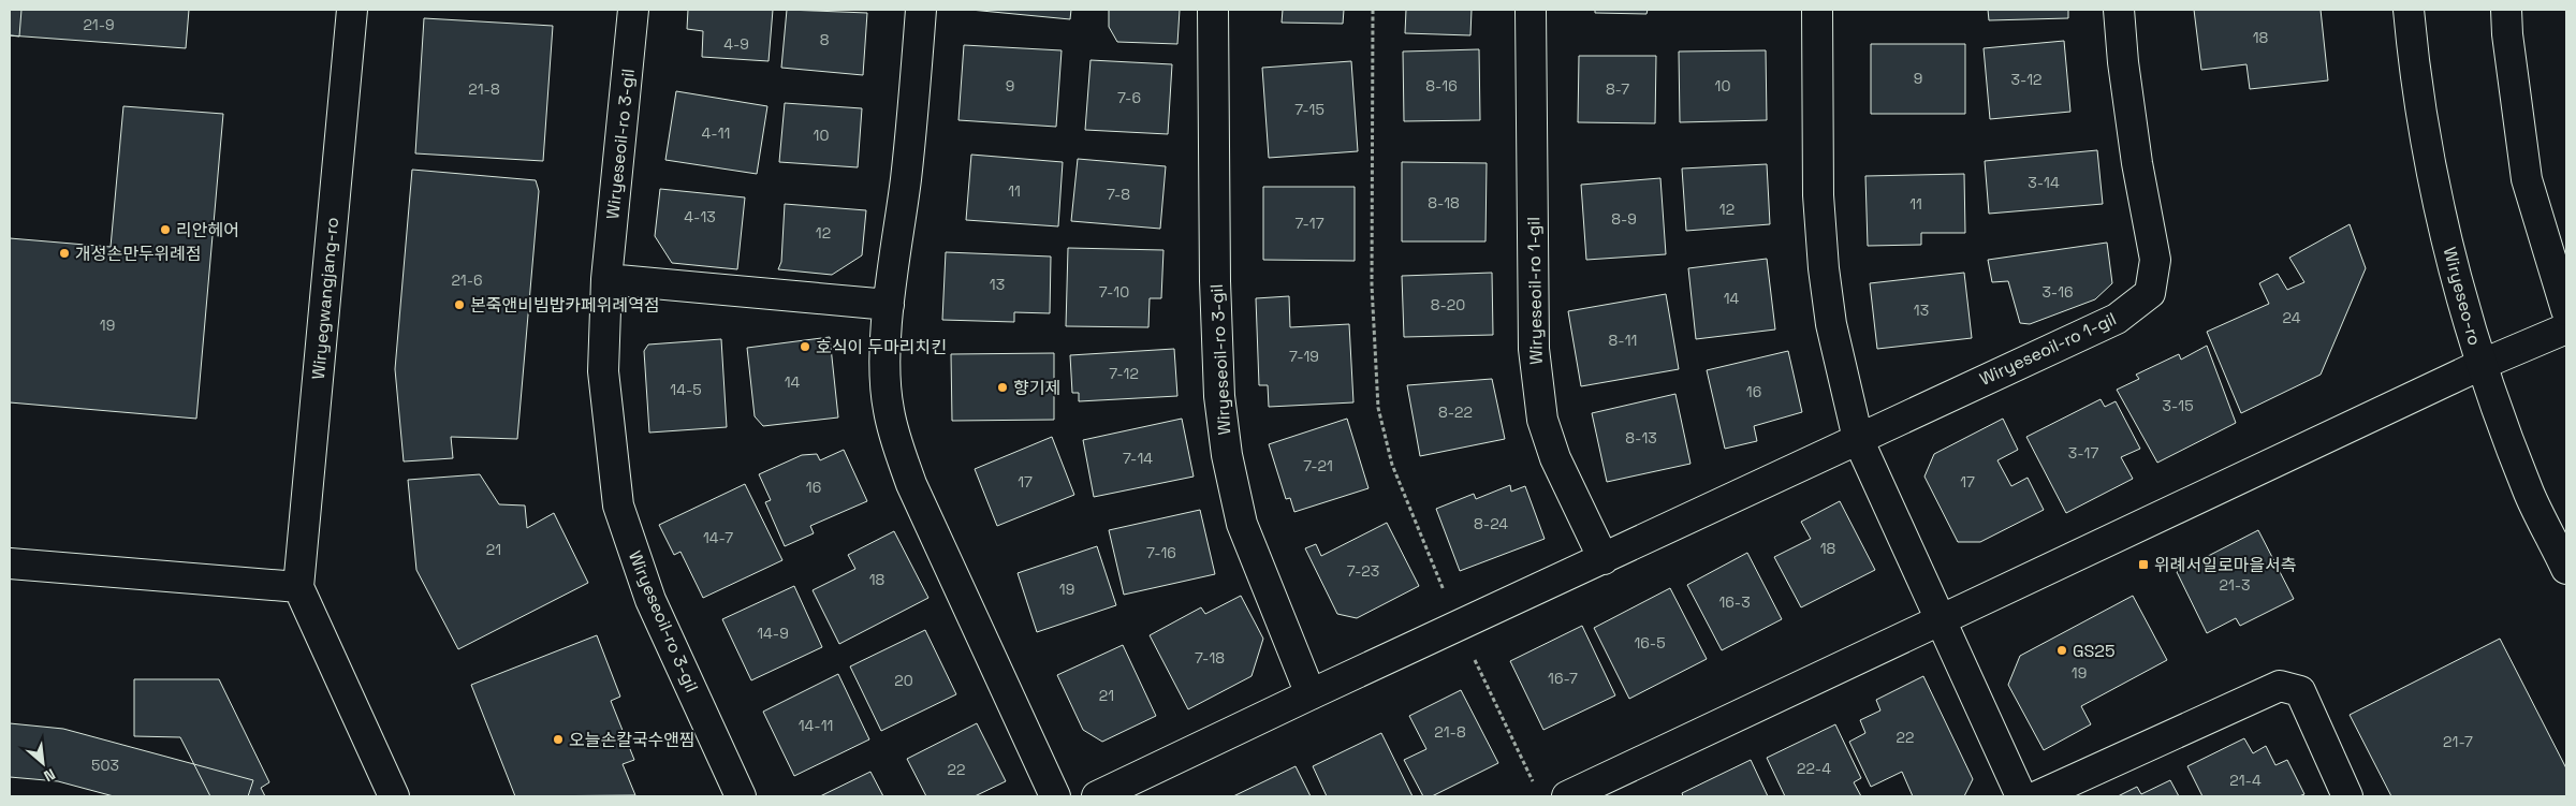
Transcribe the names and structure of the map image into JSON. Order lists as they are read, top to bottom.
{
  "streets": {
    "street": [
      "Wiryeseoil-ro 3-gil",
      "Wiryeseoil-ro 1-gil",
      "Wiryeseo-ro",
      "Wiryegwangjang-ro"
    ]
  },
  "places": {
    "other": [
      "리안헤어",
      "개성손만두위례점",
      "본죽앤비빔밥카페위례역점",
      "호식이 두마리치킨",
      "향기제",
      "GS25",
      "오늘손칼국수앤찜"
    ],
    "transit": ["위례서일로마을서측"]
  },
  "house_numbers": [
    "21-9",
    "18",
    "8",
    "4-9",
    "9",
    "3-12",
    "9",
    "8-16",
    "10",
    "21-8",
    "8-7",
    "7-6",
    "7-15",
    "4-11",
    "10",
    "3-14",
    "11",
    "7-8",
    "8-18",
    "11",
    "12",
    "4-13",
    "8-9",
    "7-17",
    "12",
    "21-6",
    "13",
    "7-10",
    "3-16",
    "14",
    "8-20",
    "13",
    "24",
    "19",
    "8-11",
    "7-19",
    "7-12",
    "14",
    "14-5",
    "16",
    "3-15",
    "8-22",
    "8-13",
    "3-17",
    "7-14",
    "7-21",
    "17",
    "17",
    "16",
    "8-24",
    "14-7",
    "18",
    "21",
    "7-16",
    "7-23",
    "18",
    "21-3",
    "19",
    "16-3",
    "14-9",
    "16-5",
    "7-18",
    "19",
    "16-7",
    "20",
    "21",
    "14-11",
    "21-8",
    "22",
    "21-7",
    "503",
    "22-4",
    "22",
    "21-4"
  ],
  "north": "bottom right"
}
